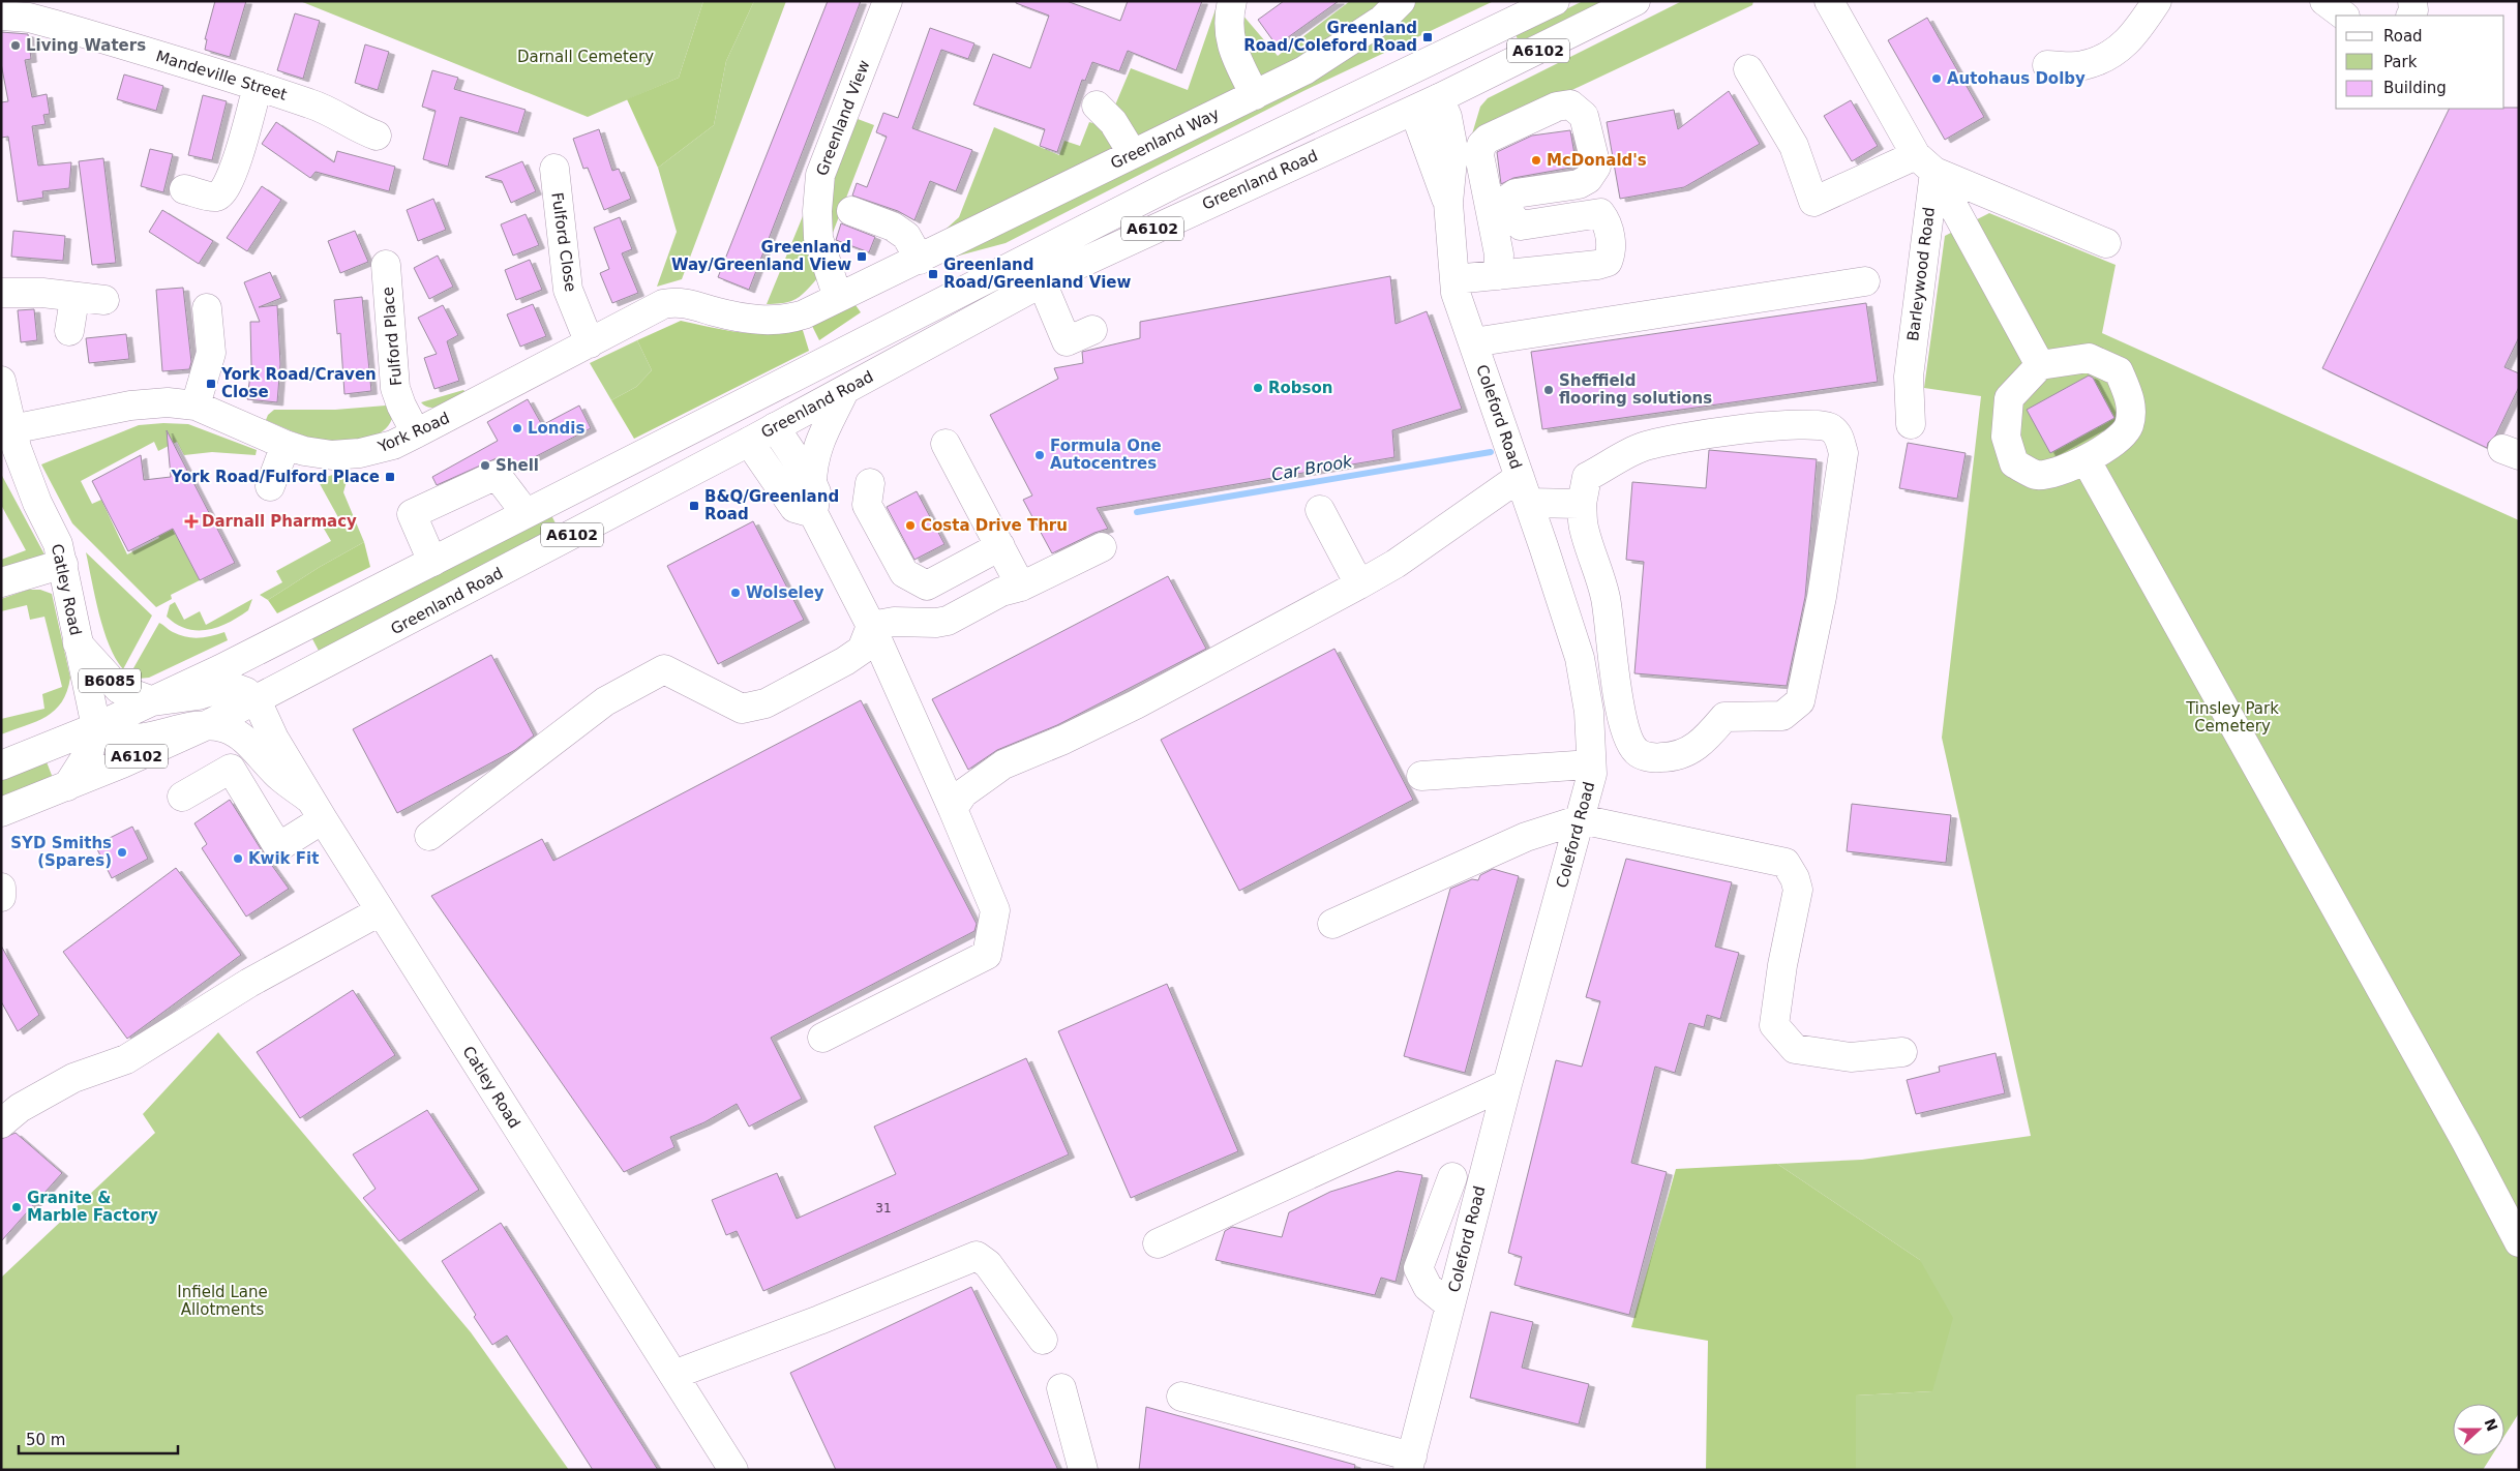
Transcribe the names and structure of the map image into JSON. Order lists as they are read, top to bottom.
{
  "streets": {
    "main road": [
      "A6102",
      "Mandeville Street",
      "Greenland View",
      "Greenland Way",
      "Greenland Road",
      "Fulford Close",
      "Barleywood Road",
      "Fulford Place",
      "Coleford Road",
      "York Road",
      "Catley Road",
      "B6085"
    ]
  },
  "crossings": [
    ["Greenland View", "Greenland Way"],
    ["Greenland Way", "York Road"],
    ["Greenland Road", "Coleford Road"],
    ["Greenland Road", "Catley Road"],
    ["Greenland Road", "B6085"],
    ["Fulford Close", "York Road"],
    ["Fulford Place", "York Road"],
    ["York Road", "Catley Road"],
    ["York Road", "B6085"],
    ["Catley Road", "B6085"]
  ],
  "water": ["Car Brook"],
  "parks": ["Darnall Cemetery", "Tinsley Park Cemetery", "Infield Lane Allotments"],
  "places": {
    "transit": [
      "Greenland Road/Coleford Road",
      "Greenland Way/Greenland View",
      "Greenland Road/Greenland View",
      "York Road/Craven Close",
      "York Road/Fulford Place",
      "B&Q/Greenland Road"
    ],
    "other": [
      "Living Waters",
      "Autohaus Dolby",
      "McDonald's",
      "Robson",
      "Sheffield flooring solutions",
      "Londis",
      "Formula One Autocentres",
      "Shell",
      "Costa Drive Thru",
      "Wolseley",
      "SYD Smiths (Spares)",
      "Kwik Fit",
      "Granite & Marble Factory"
    ],
    "health": ["Darnall Pharmacy"]
  },
  "house_numbers": ["31"],
  "legend": ["Road", "Park", "Building"],
  "scale_bar": "50 m",
  "north": "right"
}
